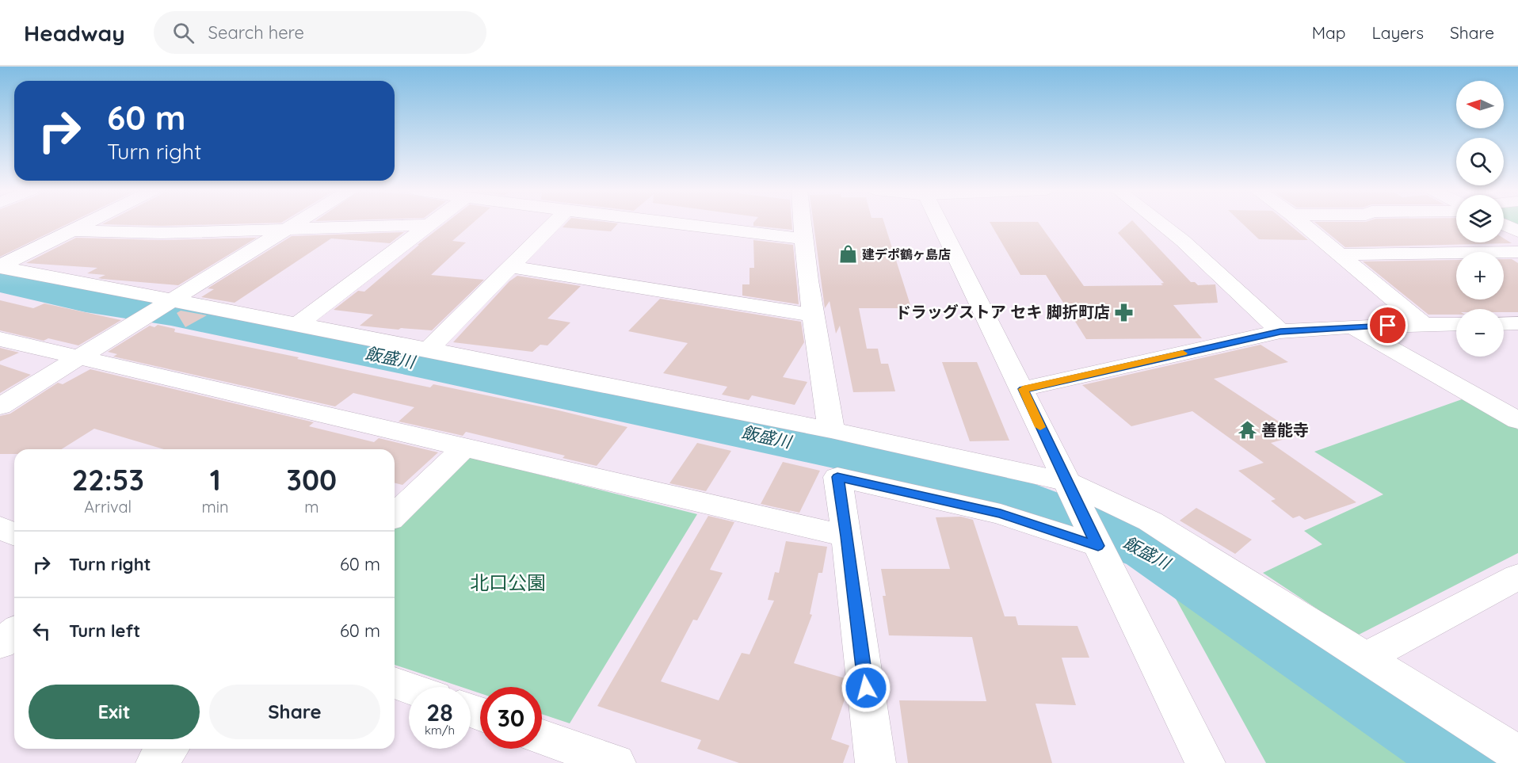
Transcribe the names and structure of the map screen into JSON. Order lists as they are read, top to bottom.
{
  "water": ["飯盛川"],
  "parks": ["北口公園"],
  "places": {
    "shop": ["建デポ鶴ヶ島店"],
    "pharmacy": ["ドラッグストア セキ 脚折町店"],
    "temple": ["善能寺"]
  },
  "north": "left",
  "page": {
    "header": "Headway",
    "search": "Search here",
    "nav": ["Map", "Layers", "Share"],
    "map_buttons": ["+", "−"],
    "turn": ["60 m", "Turn right"],
    "eta": [
      "22:53",
      "Arrival",
      "1",
      "min",
      "300",
      "m"
    ],
    "list": [
      {
        "name": "Turn right",
        "value": "60 m"
      },
      {
        "name": "Turn left",
        "value": "60 m"
      }
    ],
    "buttons": ["Exit", "Share"],
    "speed": "28 km/h",
    "limit": "30"
  }
}
